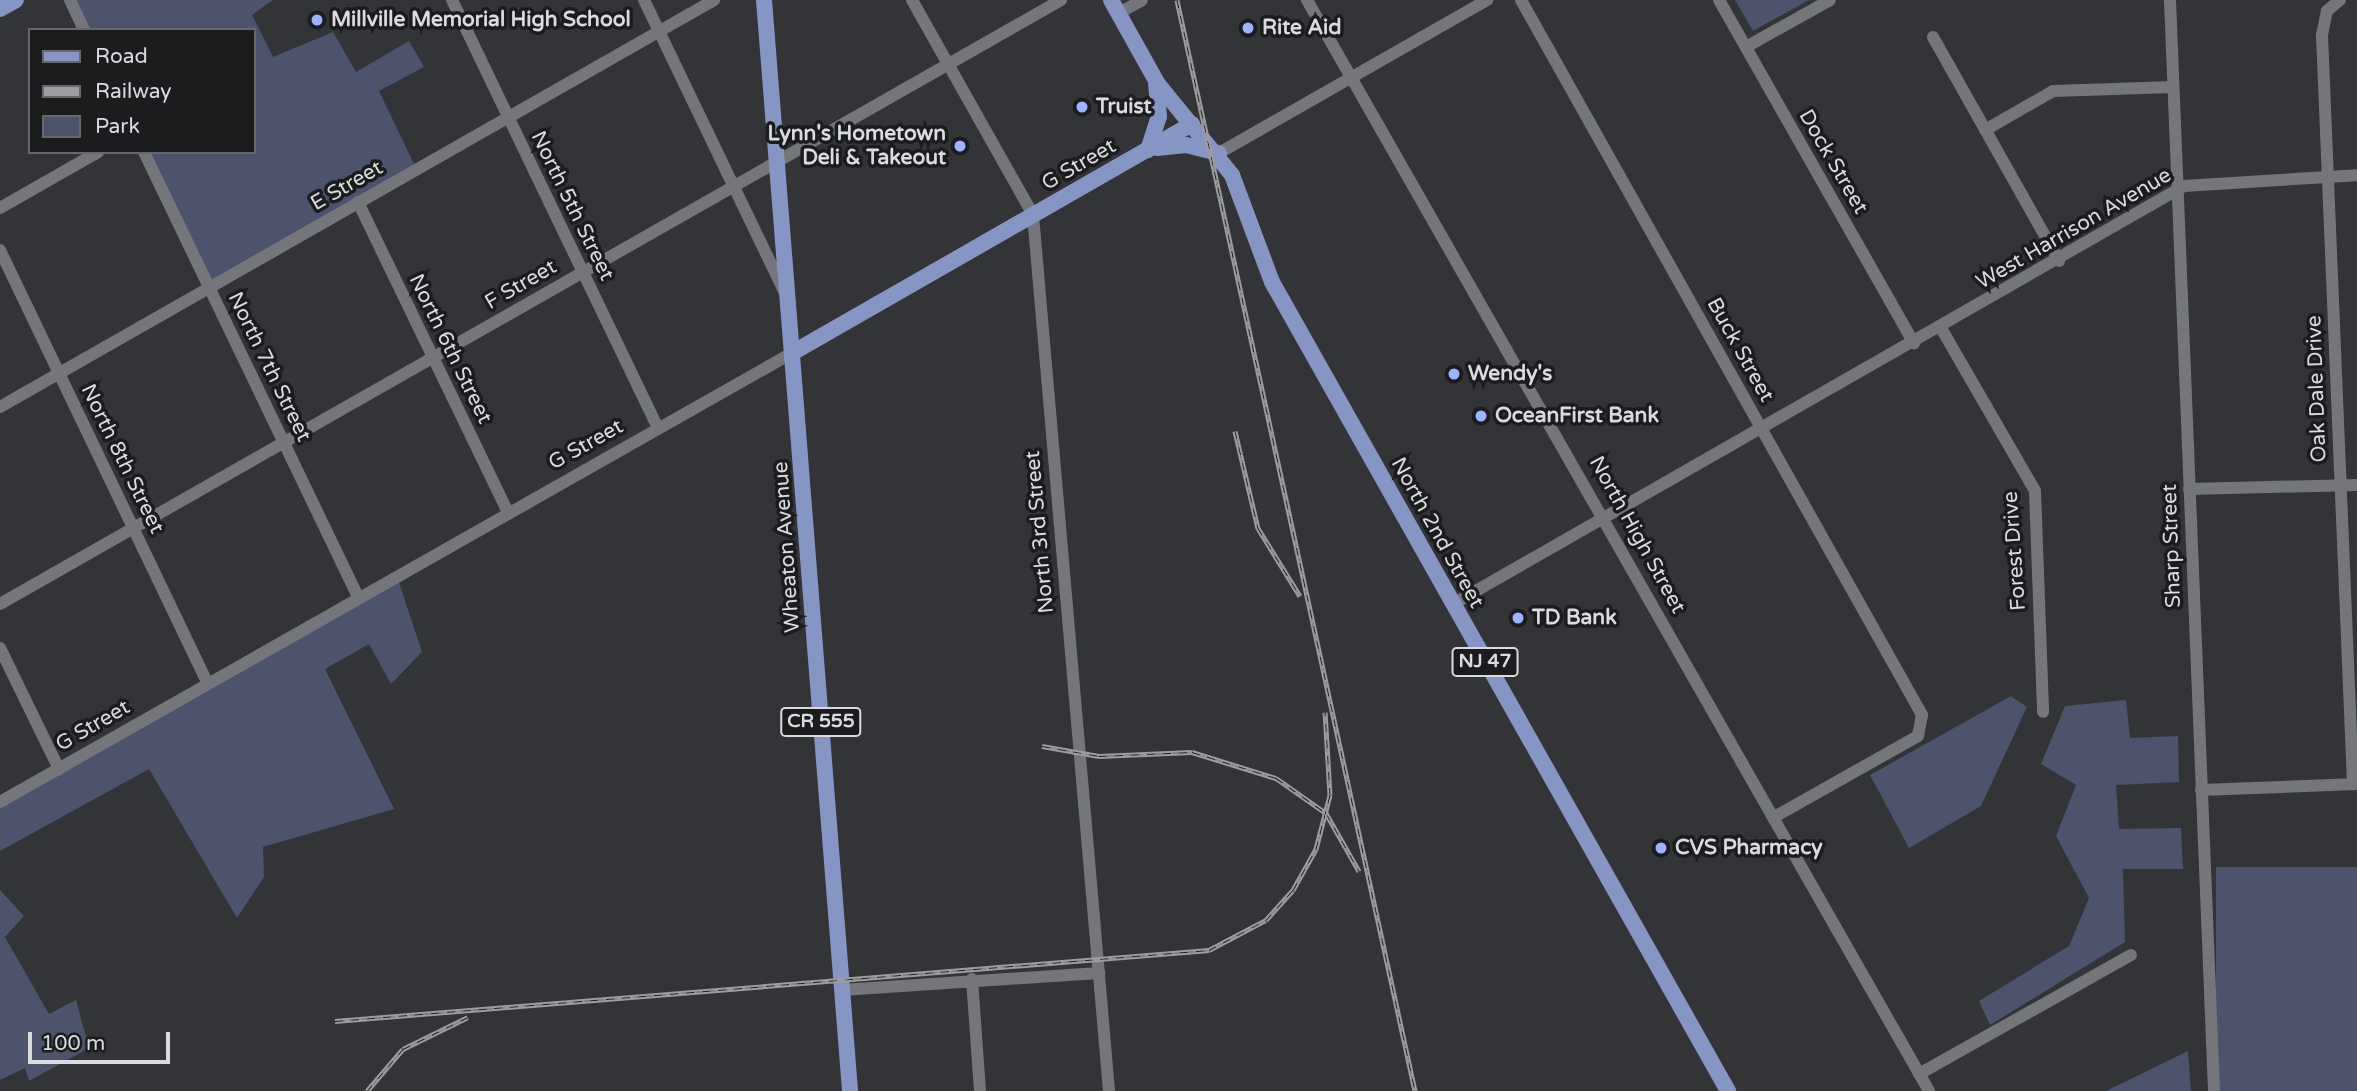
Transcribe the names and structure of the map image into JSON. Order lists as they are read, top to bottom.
{
  "streets": {
    "main road": [
      "G Street",
      "North 2nd Street",
      "Wheaton Avenue",
      "NJ 47",
      "CR 555"
    ],
    "street": [
      "Dock Street",
      "E Street",
      "North 5th Street",
      "West Harrison Avenue",
      "F Street",
      "North 6th Street",
      "Buck Street",
      "North 7th Street",
      "Oak Dale Drive",
      "North 8th Street",
      "North 3rd Street",
      "North High Street",
      "Sharp Street",
      "Forest Drive"
    ]
  },
  "crossings": [
    ["Dock Street", "West Harrison Avenue"],
    ["G Street", "North 5th Street"],
    ["G Street", "North 6th Street"],
    ["G Street", "North 7th Street"],
    ["G Street", "North 8th Street"],
    ["G Street", "North 3rd Street"],
    ["G Street", "North 2nd Street"],
    ["G Street", "Wheaton Avenue"],
    ["E Street", "North 5th Street"],
    ["E Street", "North 6th Street"],
    ["E Street", "North 7th Street"],
    ["E Street", "North 8th Street"],
    ["North 5th Street", "F Street"],
    ["West Harrison Avenue", "Buck Street"],
    ["West Harrison Avenue", "Oak Dale Drive"],
    ["West Harrison Avenue", "North 2nd Street"],
    ["West Harrison Avenue", "North High Street"],
    ["West Harrison Avenue", "Sharp Street"],
    ["West Harrison Avenue", "Forest Drive"],
    ["F Street", "North 6th Street"],
    ["F Street", "North 7th Street"],
    ["F Street", "North 8th Street"],
    ["F Street", "North 3rd Street"],
    ["F Street", "Wheaton Avenue"],
    ["Buck Street", "North High Street"]
  ],
  "places": [
    "Millville Memorial High School",
    "Rite Aid",
    "Truist",
    "Lynn's Hometown Deli & Takeout",
    "Wendy's",
    "OceanFirst Bank",
    "TD Bank",
    "CVS Pharmacy"
  ],
  "legend": ["Road", "Railway", "Park"],
  "scale_bar": "100 m"
}
